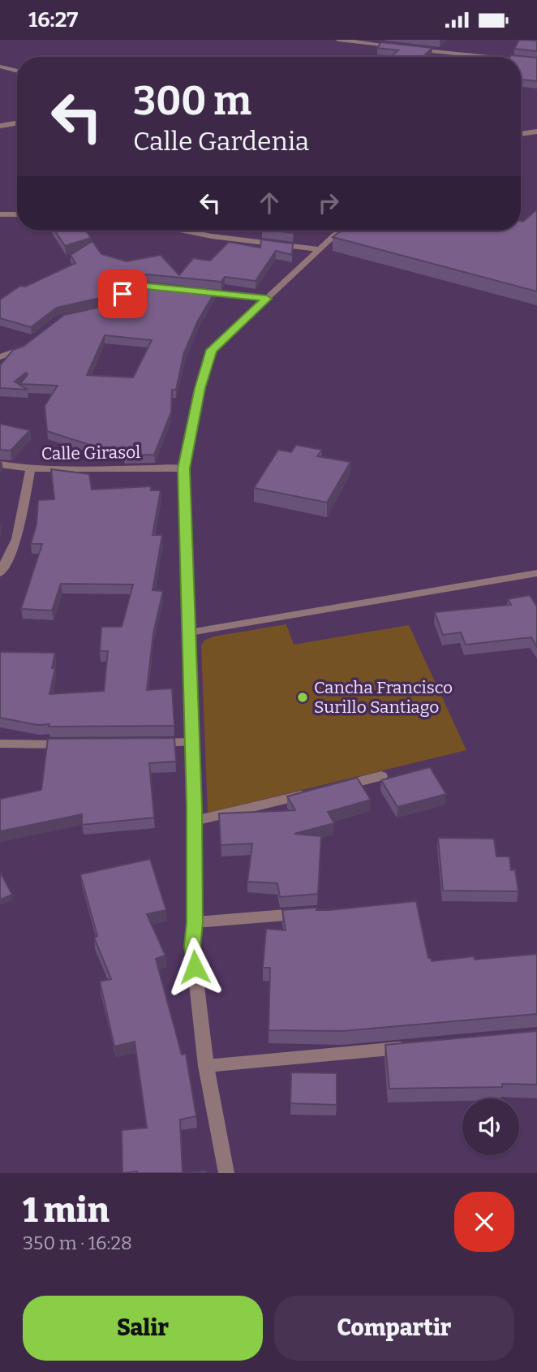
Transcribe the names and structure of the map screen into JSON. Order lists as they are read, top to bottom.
{
  "streets": {
    "street": ["Calle Girasol"]
  },
  "places": ["Cancha Francisco Surillo Santiago"],
  "page": {
    "status": "16:27",
    "turn": ["300 m", "Calle Gardenia"],
    "heading": ["1 min", "350 m · 16:28"],
    "buttons": ["Salir", "Compartir"]
  }
}
